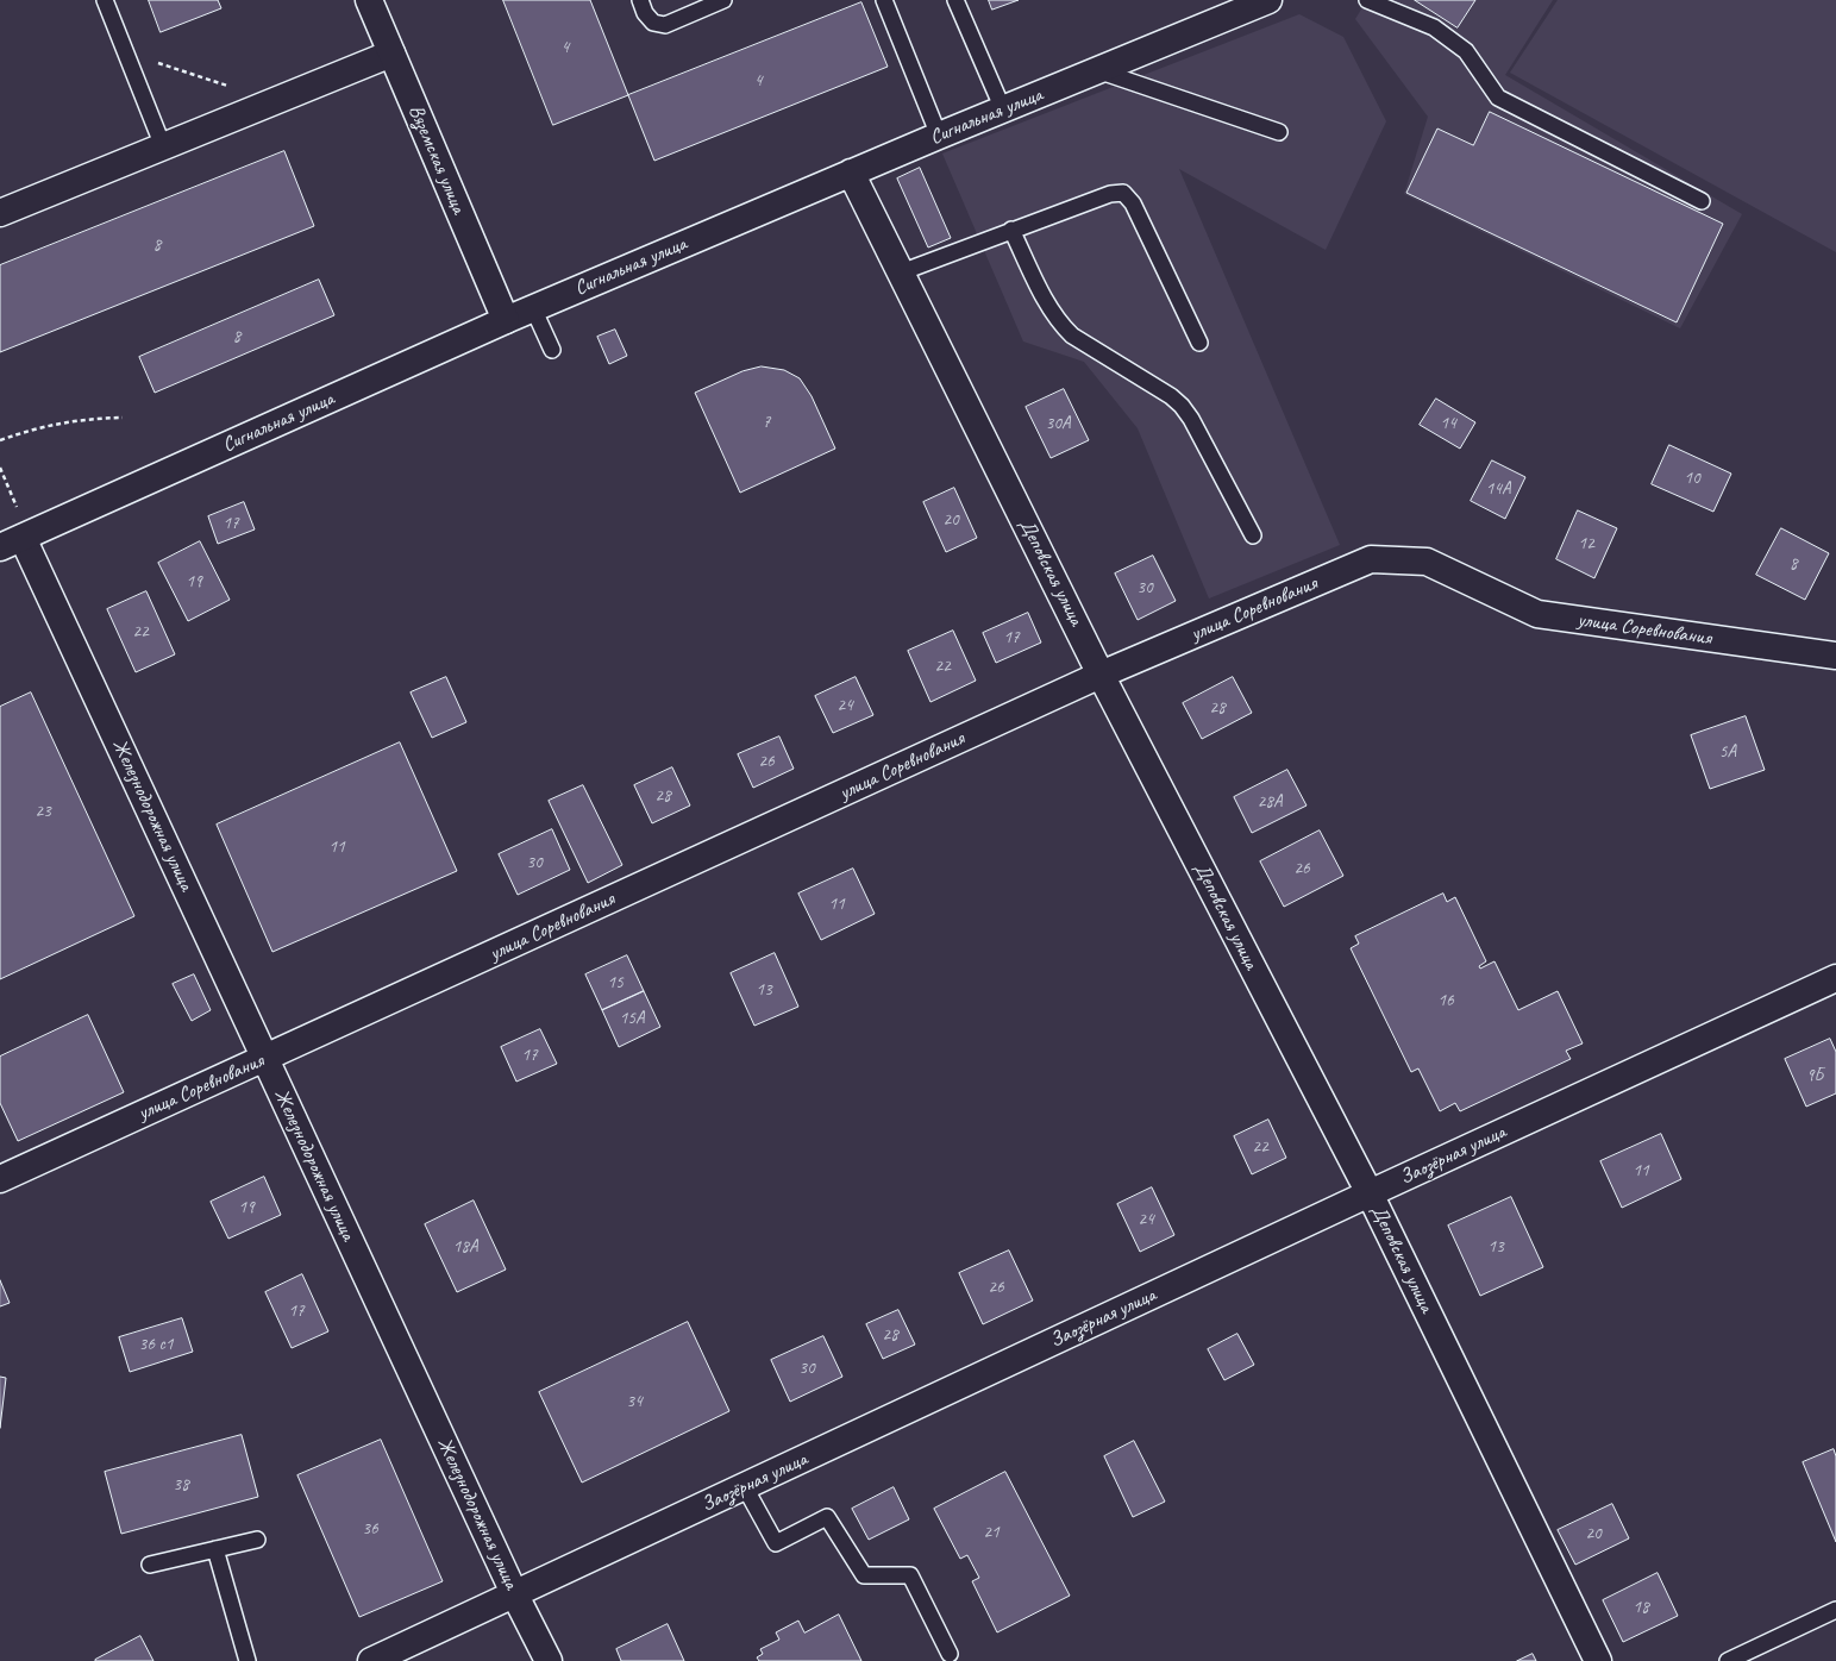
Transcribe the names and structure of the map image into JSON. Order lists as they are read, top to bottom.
{
  "streets": {
    "street": [
      "Сигнальная улица",
      "Вяземская улица",
      "Деповская улица",
      "улица Соревнования",
      "Железнодорожная улица",
      "Заозёрная улица"
    ]
  },
  "crossings": [
    ["Сигнальная улица", "Вяземская улица"],
    ["Сигнальная улица", "Деповская улица"],
    ["Сигнальная улица", "Железнодорожная улица"],
    ["Деповская улица", "улица Соревнования"],
    ["Деповская улица", "Заозёрная улица"],
    ["улица Соревнования", "Железнодорожная улица"],
    ["Железнодорожная улица", "Заозёрная улица"]
  ],
  "house_numbers": [
    "4",
    "4",
    "8",
    "8",
    "7",
    "30А",
    "14",
    "10",
    "14А",
    "20",
    "17",
    "12",
    "8",
    "19",
    "30",
    "22",
    "17",
    "22",
    "24",
    "28",
    "5А",
    "26",
    "28",
    "28А",
    "23",
    "11",
    "30",
    "26",
    "11",
    "15",
    "13",
    "16",
    "15А",
    "17",
    "9Б",
    "22",
    "11",
    "19",
    "24",
    "18А",
    "13",
    "26",
    "17",
    "28",
    "36 с1",
    "30",
    "34",
    "38",
    "36",
    "21",
    "20",
    "18"
  ]
}
